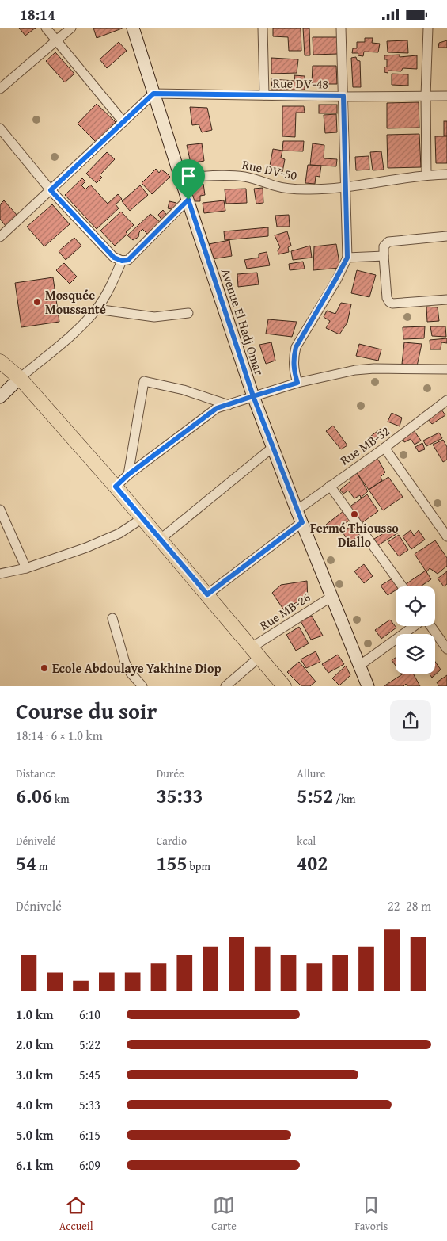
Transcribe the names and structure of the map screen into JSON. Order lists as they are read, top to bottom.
{
  "streets": {
    "street": [
      "Rue DV-48",
      "Rue DV-50",
      "Avenue El Hadj Omar",
      "Rue MB-32",
      "Rue MB-26"
    ]
  },
  "crossings": [
    ["Rue DV-48", "Avenue El Hadj Omar"],
    ["Rue DV-50", "Avenue El Hadj Omar"],
    ["Avenue El Hadj Omar", "Rue MB-32"],
    ["Avenue El Hadj Omar", "Rue MB-26"]
  ],
  "places": ["Mosquée Moussanté", "Fermé Thiousso Diallo", "Ecole Abdoulaye Yakhine Diop"],
  "page": {
    "status": "18:14",
    "heading": ["Course du soir", "18:14 · 6 × 1.0 km"],
    "stats": [
      ["Distance", "6.06 km"],
      ["Durée", "35:33"],
      ["Allure", "5:52 /km"],
      ["Dénivelé", "54 m"],
      ["Cardio", "155 bpm"],
      ["kcal", "402"]
    ],
    "chart": ["Dénivelé", "22–28 m"],
    "list": [
      {
        "name": "1.0 km",
        "note": "6:10"
      },
      {
        "name": "2.0 km",
        "note": "5:22"
      },
      {
        "name": "3.0 km",
        "note": "5:45"
      },
      {
        "name": "4.0 km",
        "note": "5:33"
      },
      {
        "name": "5.0 km",
        "note": "6:15"
      },
      {
        "name": "6.1 km",
        "note": "6:09"
      }
    ],
    "tabs": ["Accueil", "Carte", "Favoris"]
  }
}
